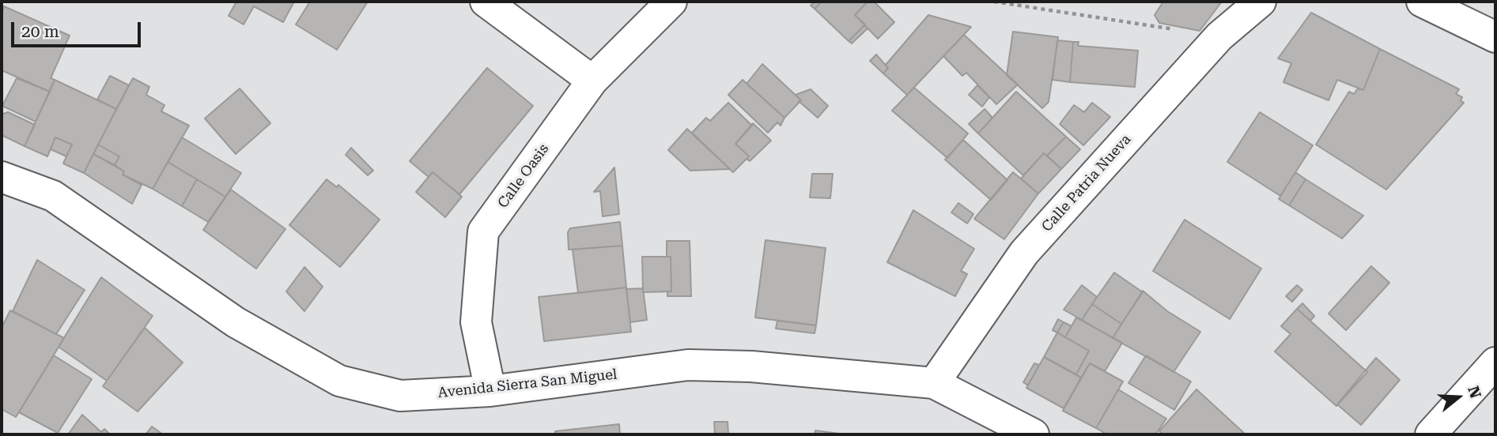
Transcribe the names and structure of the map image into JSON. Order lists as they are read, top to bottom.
{
  "streets": {
    "street": ["Calle Oasis", "Calle Patria Nueva", "Avenida Sierra San Miguel"]
  },
  "crossings": [
    ["Calle Oasis", "Avenida Sierra San Miguel"],
    ["Calle Patria Nueva", "Avenida Sierra San Miguel"]
  ],
  "scale_bar": "20 m",
  "north": "right"
}
